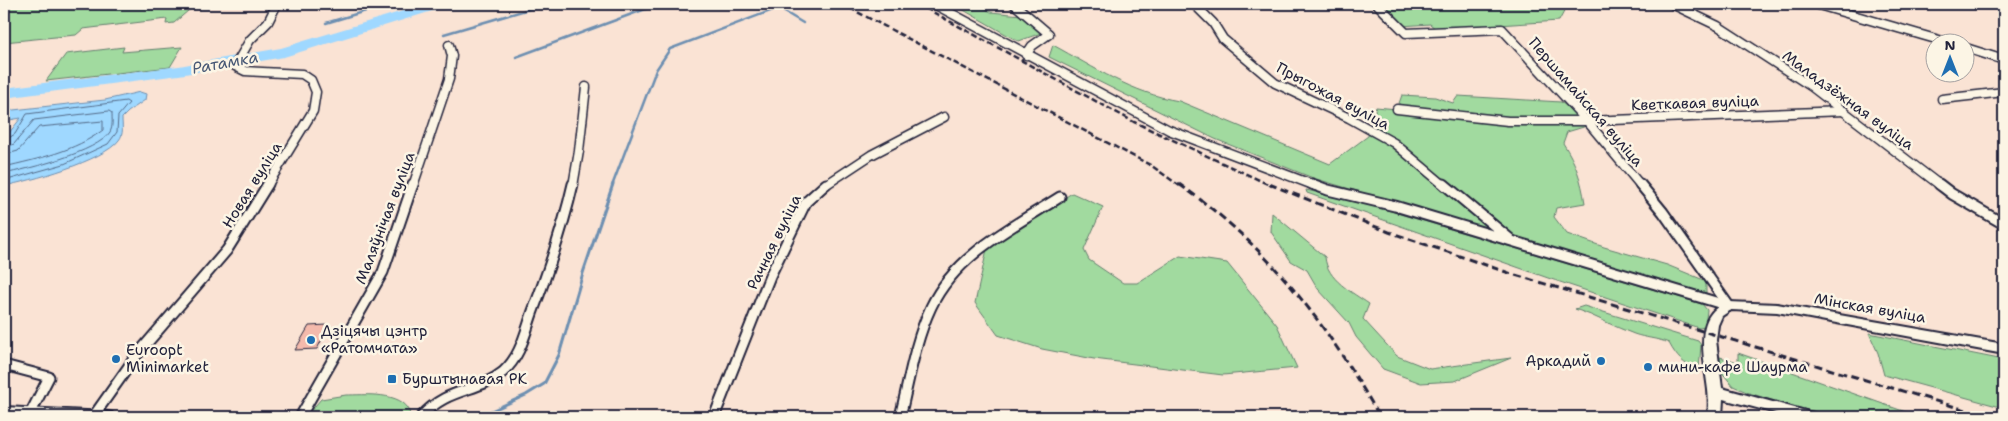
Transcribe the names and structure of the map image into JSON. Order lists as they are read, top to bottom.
{
  "streets": {
    "street": [
      "Прыгожая вуліца",
      "Маладзёжная вуліца",
      "Першамайская вуліца",
      "Кветкавая вуліца",
      "Новая вуліца",
      "Маляўнічая вуліца",
      "Рачная вуліца",
      "Мінская вуліца"
    ]
  },
  "crossings": [
    ["Маладзёжная вуліца", "Кветкавая вуліца"],
    ["Першамайская вуліца", "Кветкавая вуліца"],
    ["Першамайская вуліца", "Мінская вуліца"]
  ],
  "water": ["Ратамка"],
  "places": {
    "other": [
      "Дзіцячы цэнтр «Ратомчата»",
      "Euroopt Minimarket",
      "Аркадий",
      "мини-кафе Шаурма"
    ],
    "transit": ["Бурштынавая РК"]
  },
  "north": "top"
}
